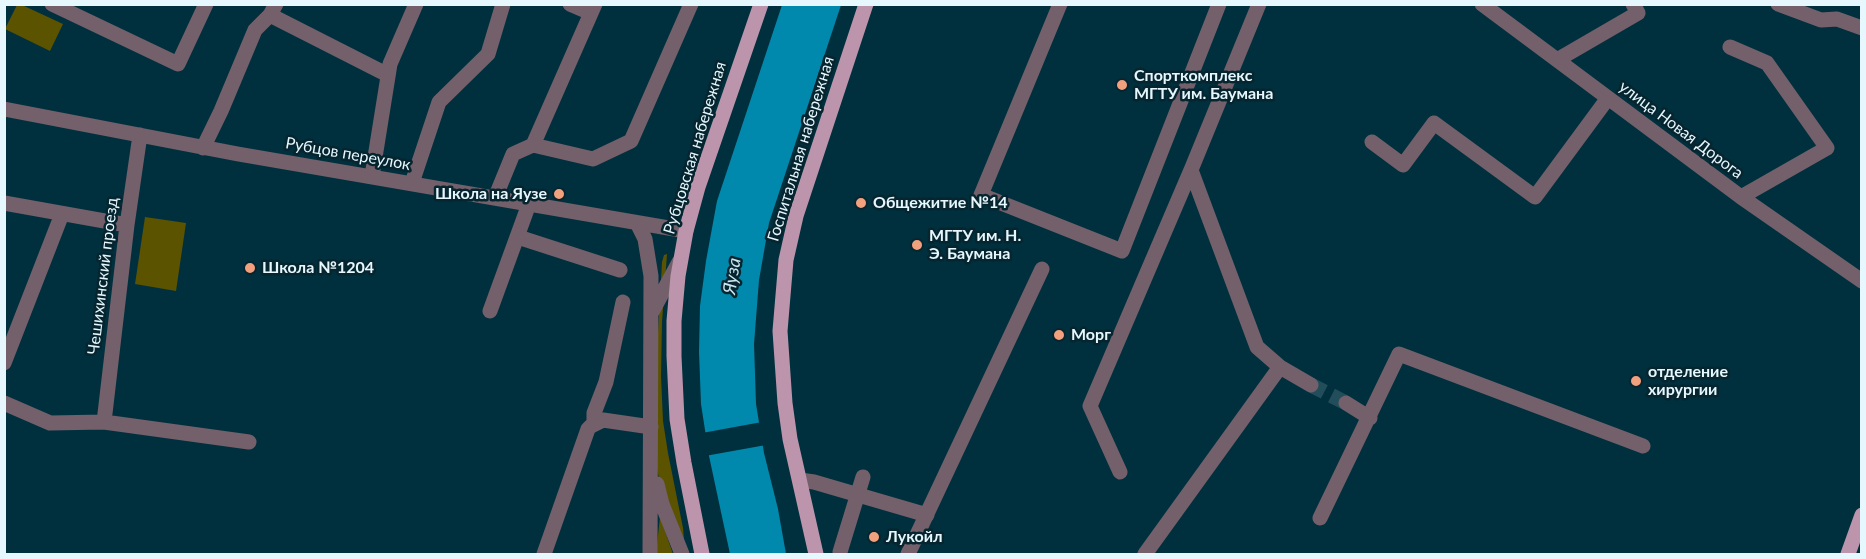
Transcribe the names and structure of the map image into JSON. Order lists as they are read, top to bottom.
{
  "streets": {
    "main road": ["Рубцовская набережная", "Госпитальная набережная"],
    "street": ["улица Новая Дорога", "Рубцов переулок", "Чешихинский проезд"]
  },
  "crossings": [
    ["Рубцовская набережная", "Рубцов переулок"],
    ["Рубцов переулок", "Чешихинский проезд"]
  ],
  "water": ["Яуза"],
  "places": [
    "Спорткомплекс МГТУ им. Баумана",
    "Школа на Яузе",
    "Общежитие №14",
    "МГТУ им. Н. Э. Баумана",
    "Школа №1204",
    "Морг",
    "отделение хирургии",
    "Лукойл"
  ]
}
